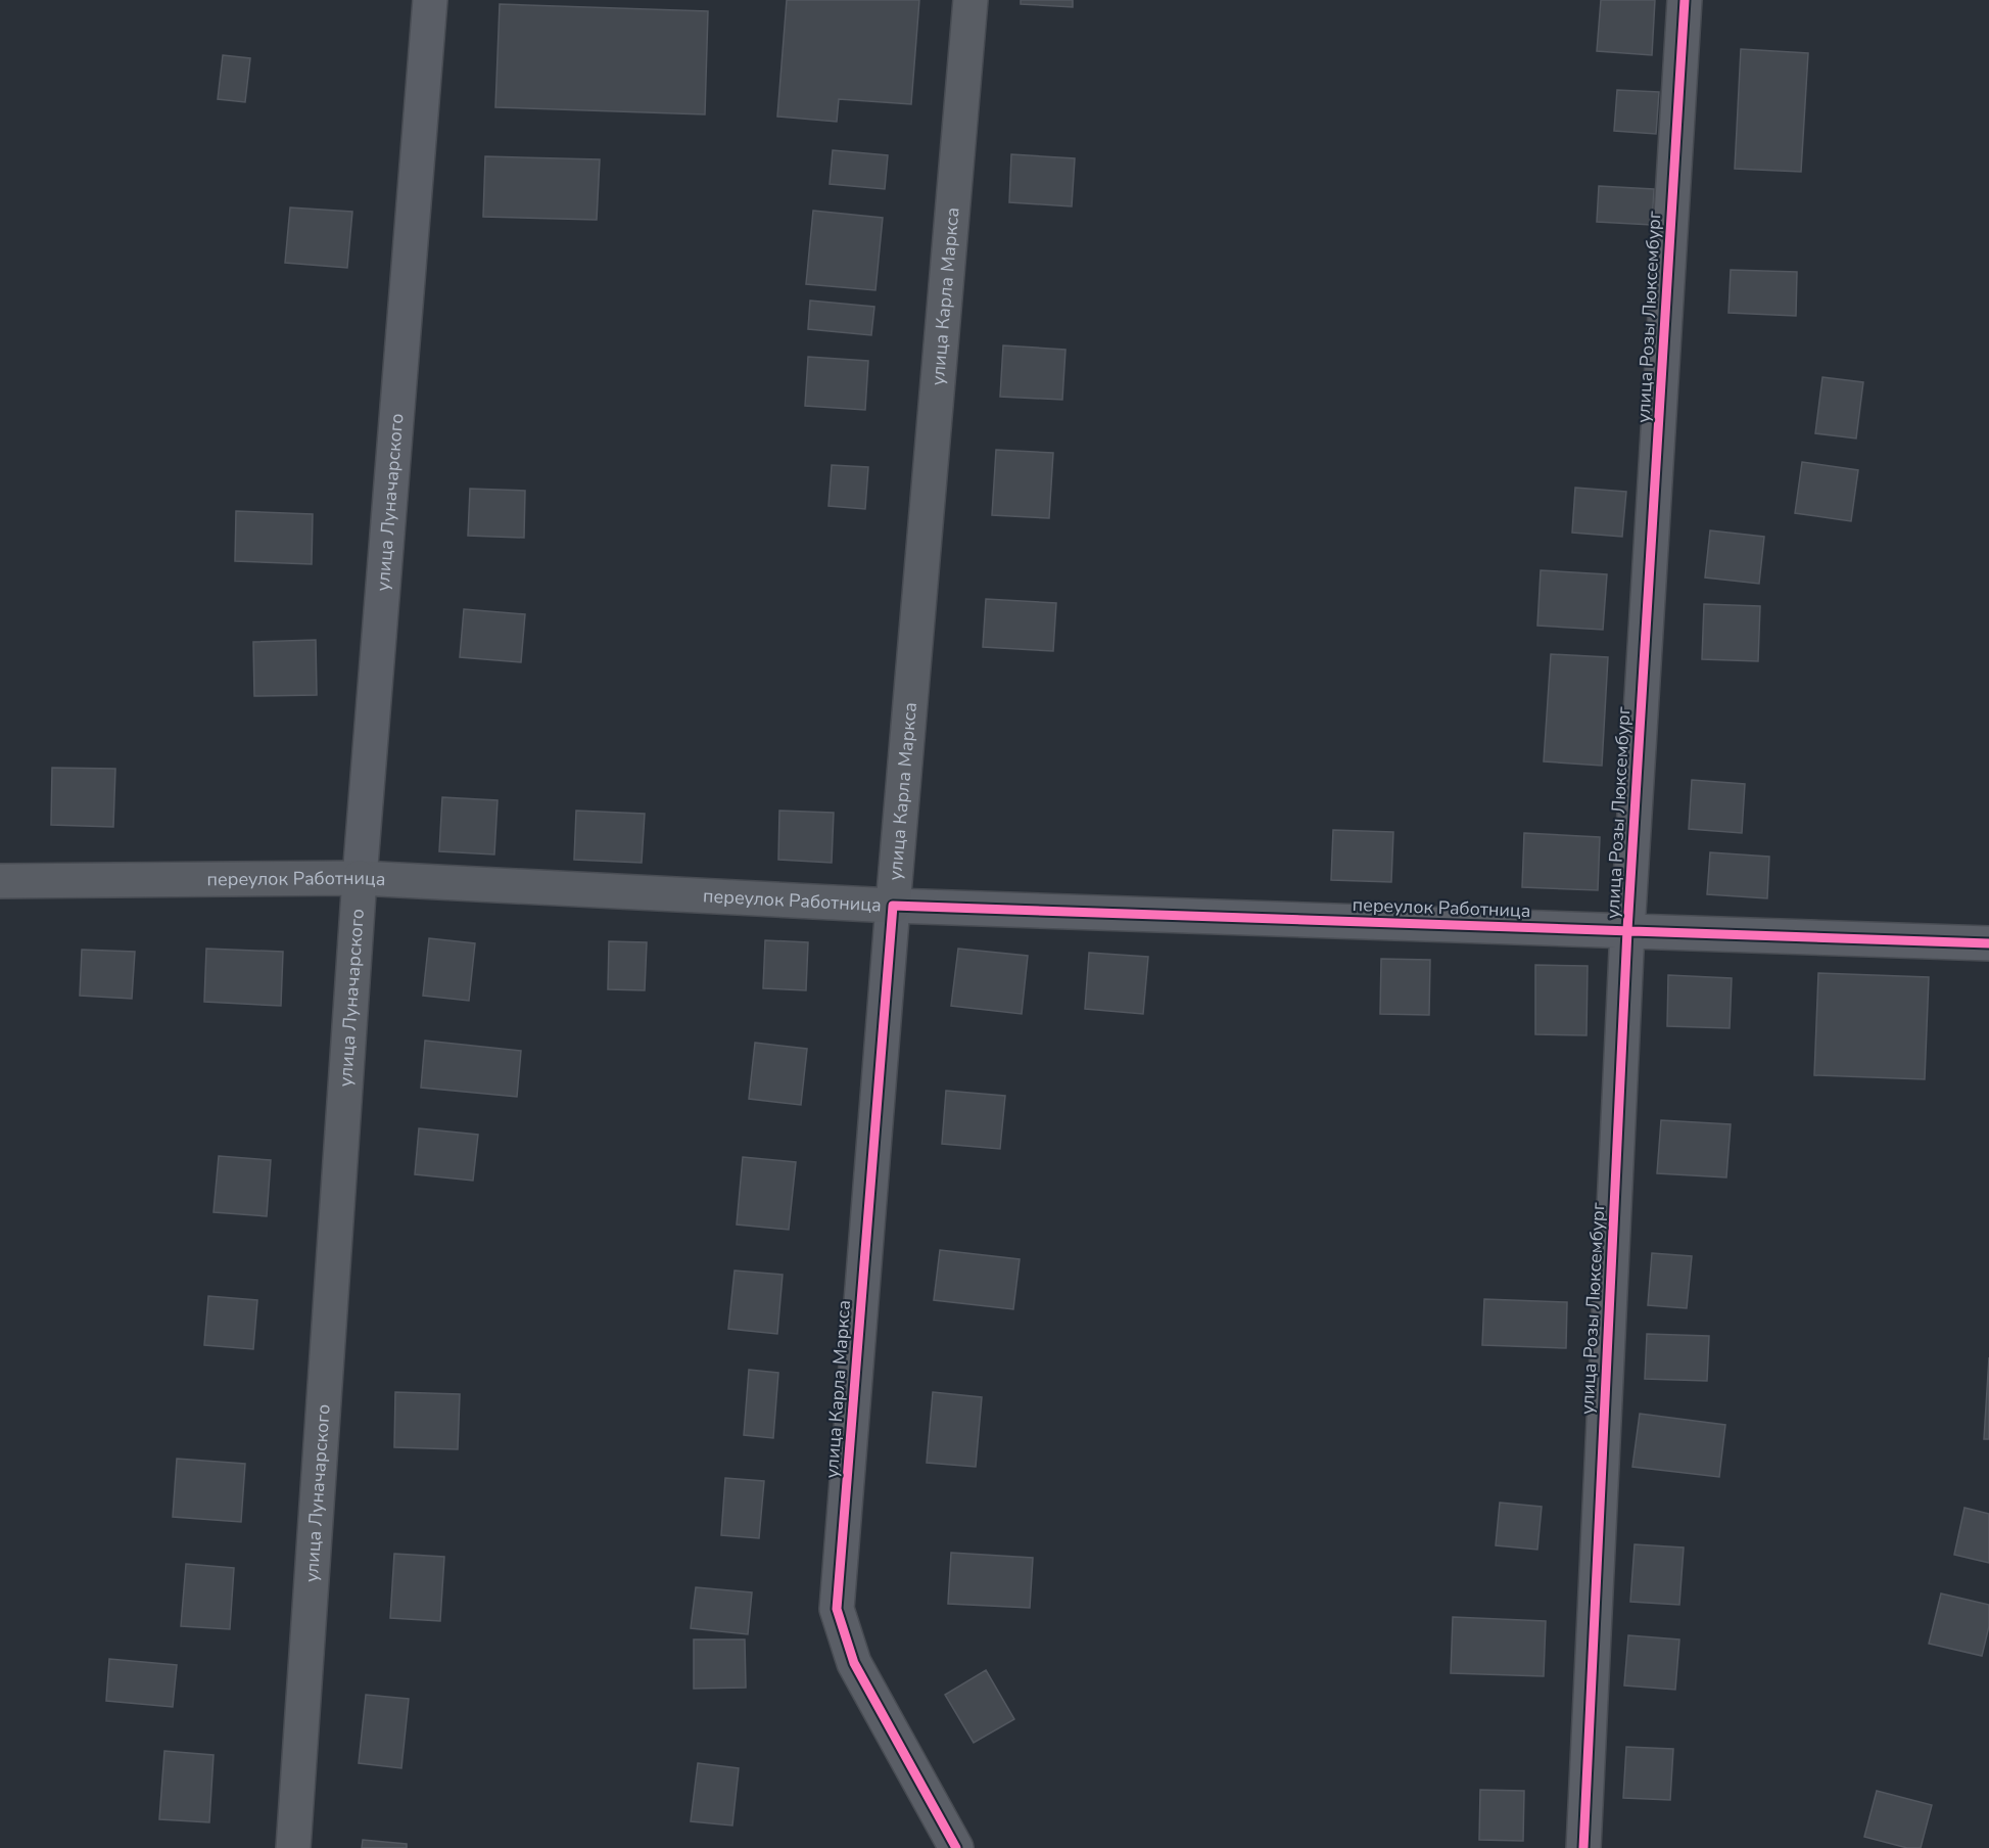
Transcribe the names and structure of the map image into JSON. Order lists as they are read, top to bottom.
{
  "streets": {
    "main road": ["улица Карла Маркса", "улица Луначарского", "переулок Работница"],
    "street": ["улица Розы Люксембург"]
  },
  "crossings": [
    ["улица Карла Маркса", "переулок Работница"],
    ["улица Розы Люксембург", "переулок Работница"],
    ["улица Луначарского", "переулок Работница"]
  ]
}
